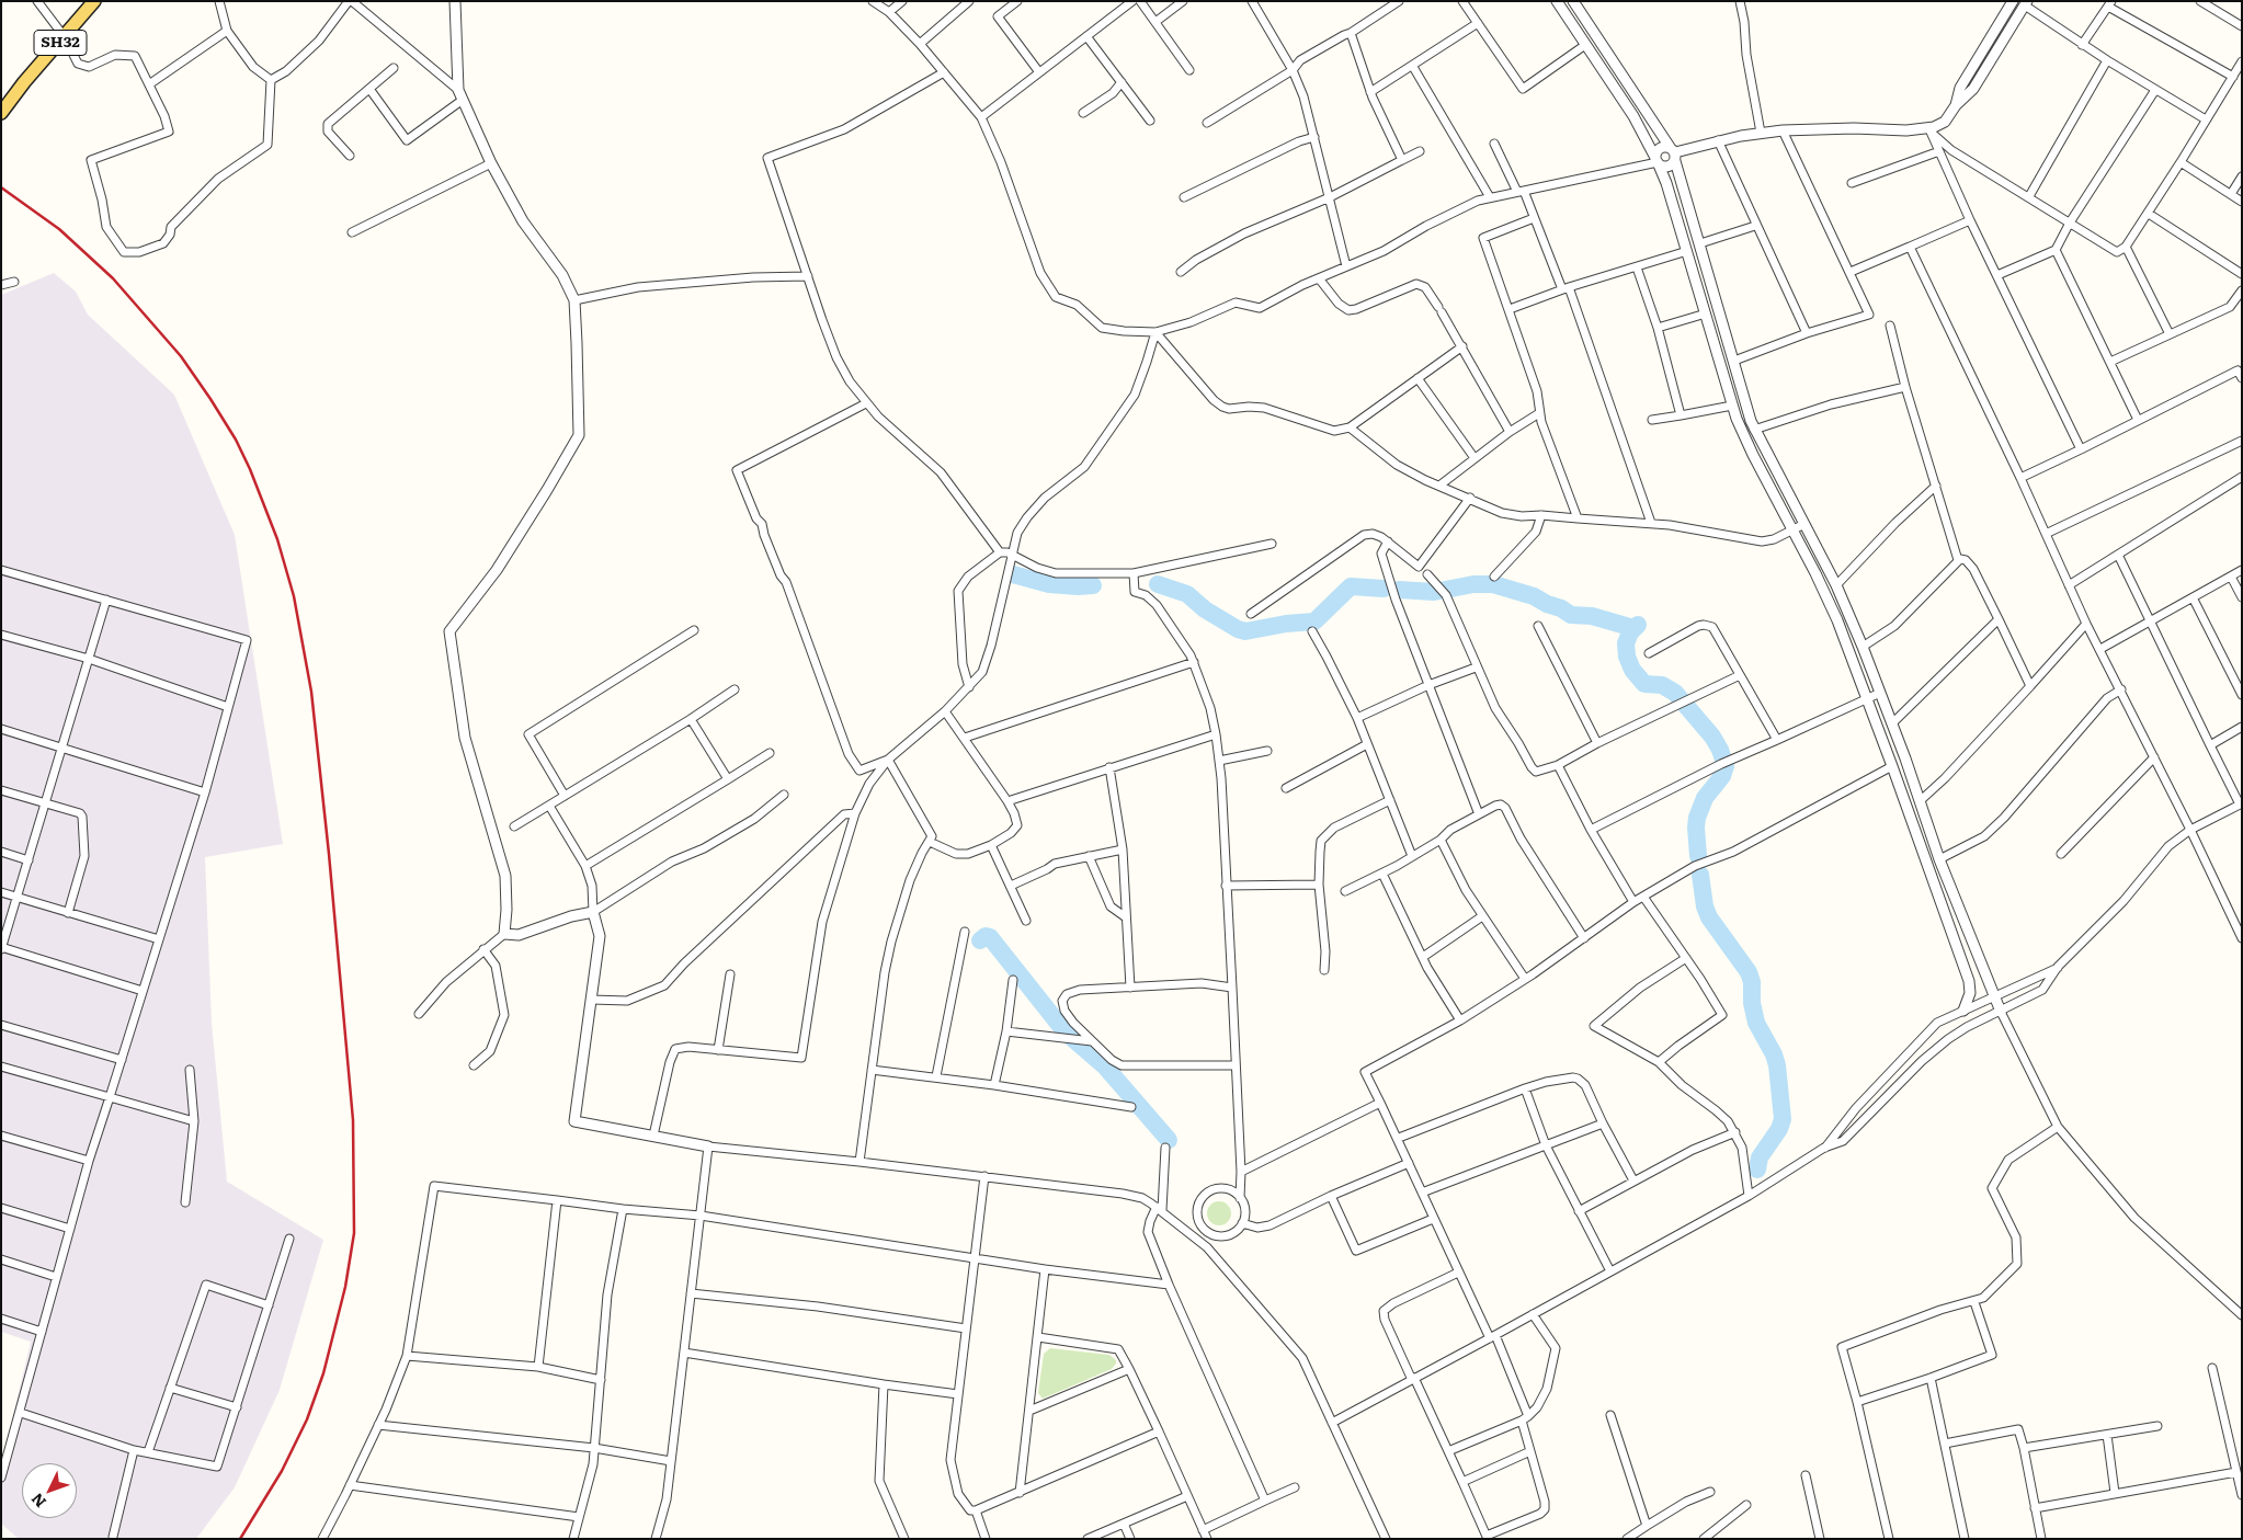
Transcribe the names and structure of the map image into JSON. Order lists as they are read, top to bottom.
{
  "streets": {
    "main road": ["SH32"]
  },
  "north": "bottom left"
}
